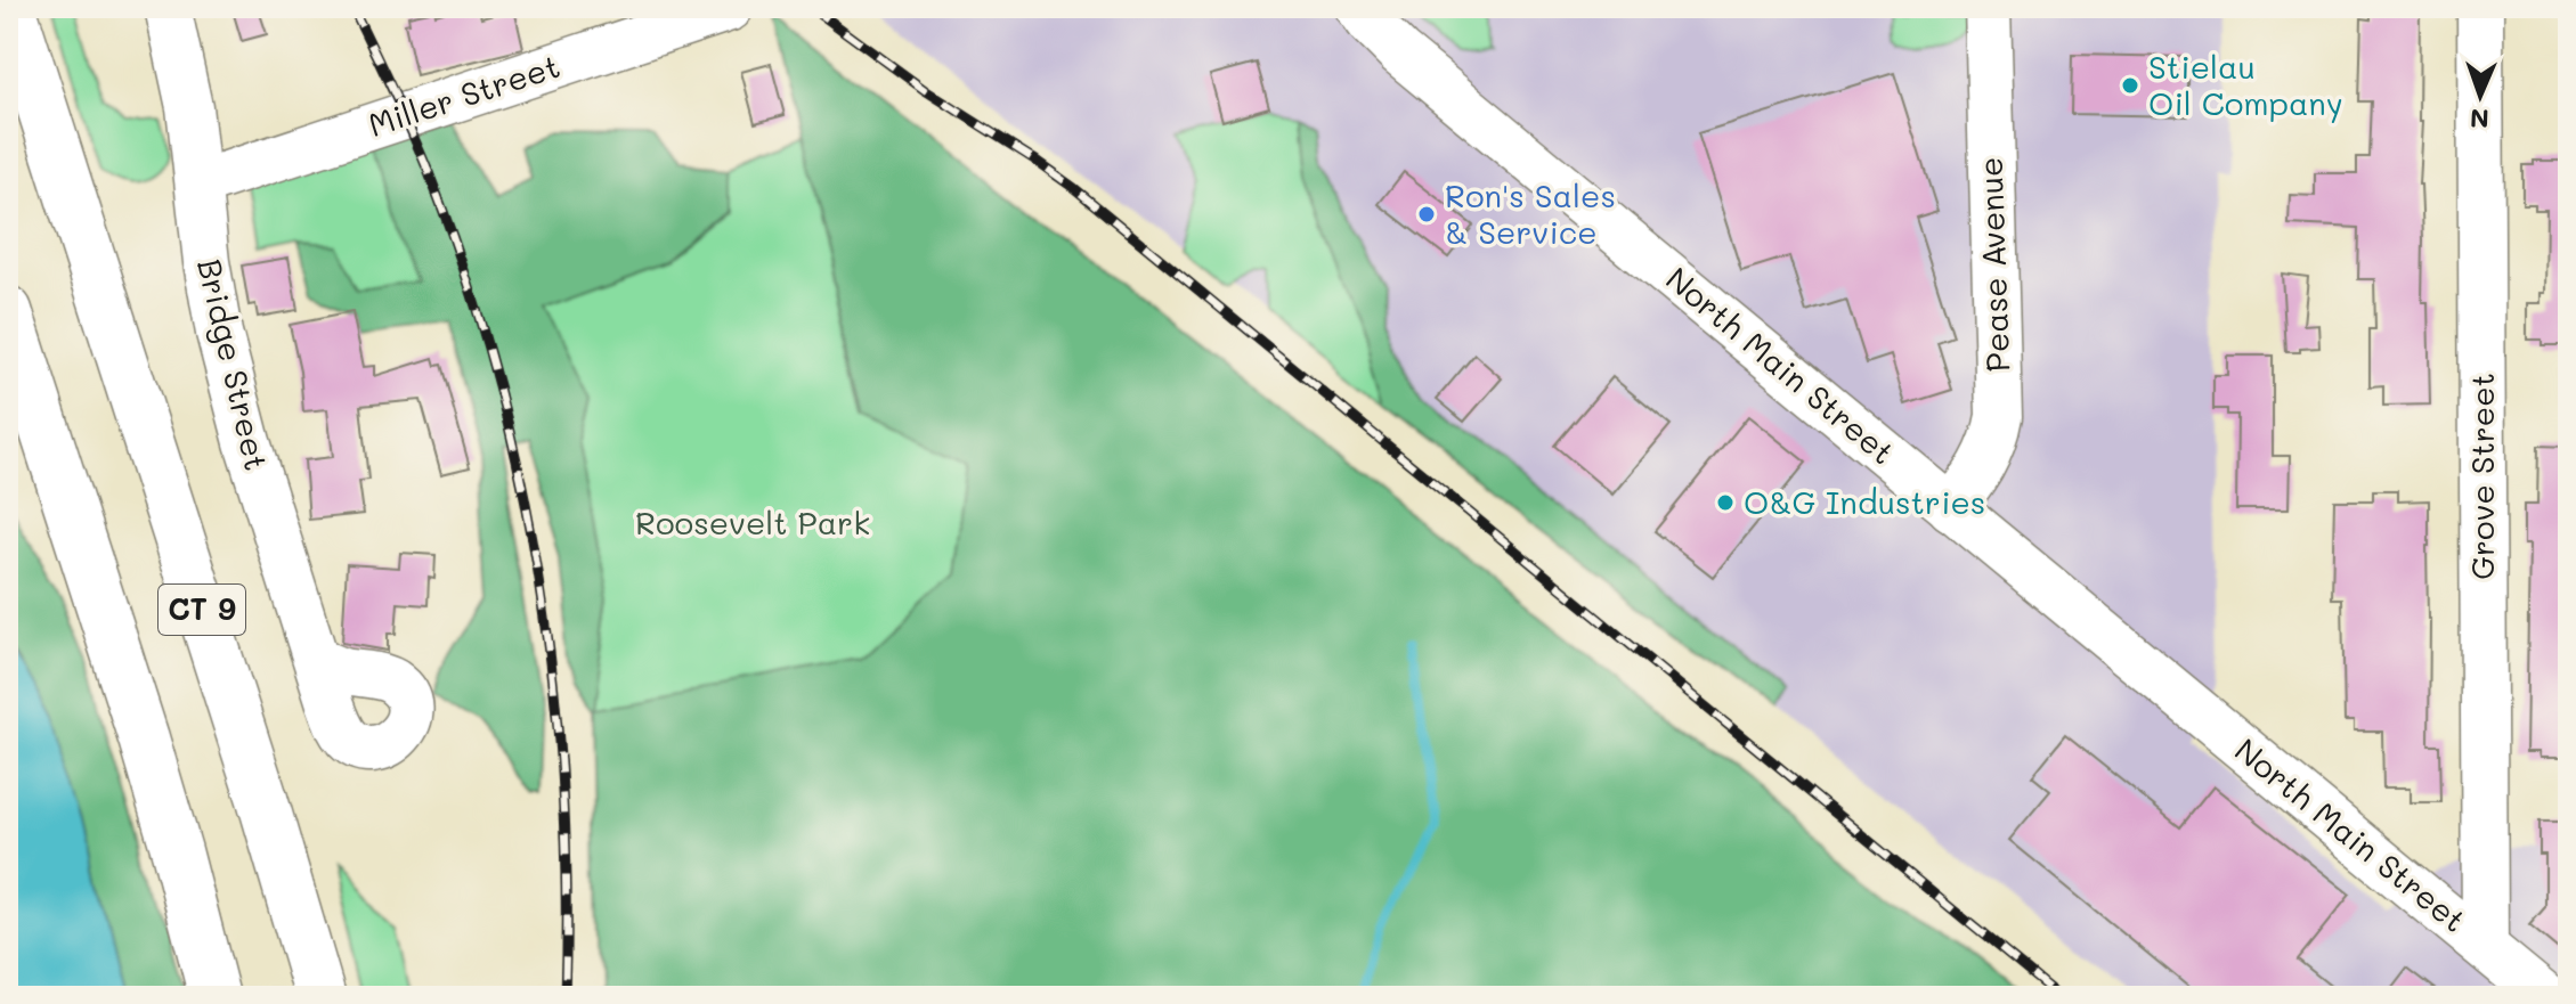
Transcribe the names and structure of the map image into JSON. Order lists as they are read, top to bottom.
{
  "streets": {
    "highway": ["CT 9"],
    "street": [
      "Miller Street",
      "Pease Avenue",
      "Bridge Street",
      "North Main Street",
      "Grove Street"
    ]
  },
  "crossings": [
    ["Miller Street", "Bridge Street"],
    ["Pease Avenue", "North Main Street"],
    ["North Main Street", "Grove Street"]
  ],
  "parks": ["Roosevelt Park"],
  "places": ["Stielau Oil Company", "Ron's Sales & Service", "O&G Industries"],
  "north": "bottom"
}
